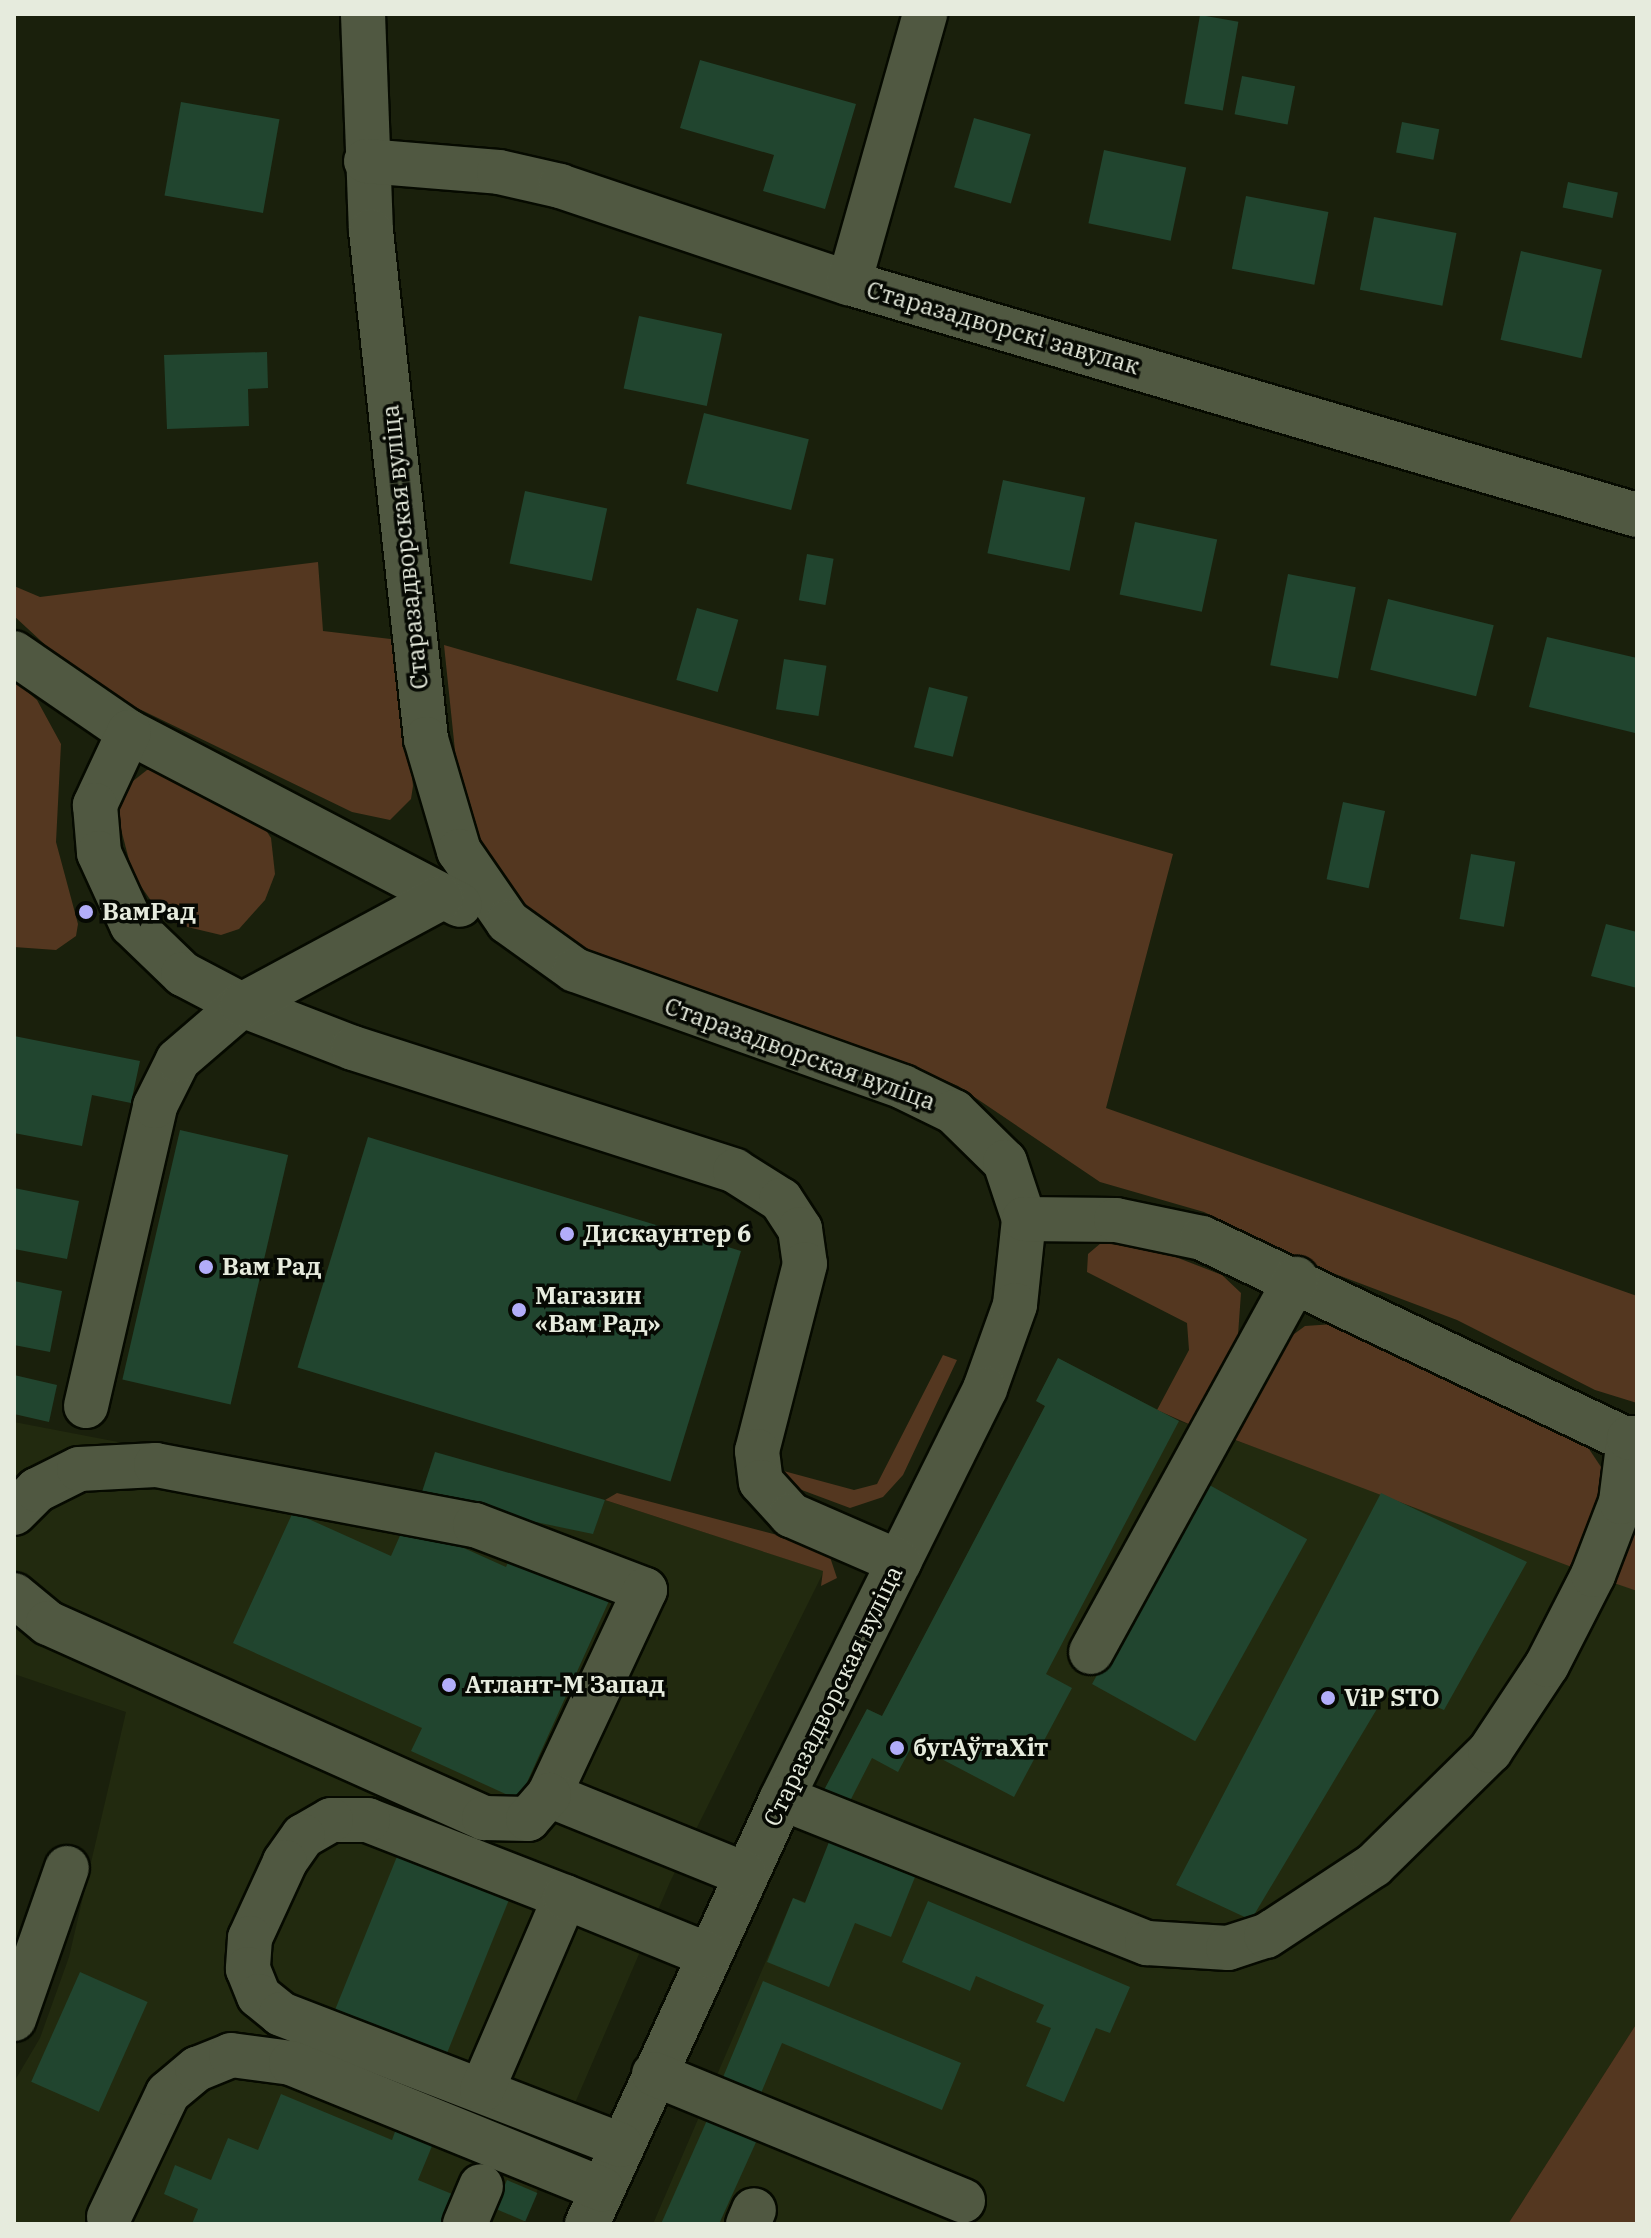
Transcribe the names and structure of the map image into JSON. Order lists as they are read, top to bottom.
{
  "streets": {
    "street": ["Старазадворскі завулак", "Старазадворская вуліца"]
  },
  "crossings": [
    ["Старазадворскі завулак", "Старазадворская вуліца"]
  ],
  "places": [
    "ВамРад",
    "Дискаунтер 6",
    "Вам Рад",
    "Магазин «Вам Рад»",
    "Атлант-М Запад",
    "ViP STO",
    "бугАўтаХіт"
  ]
}
